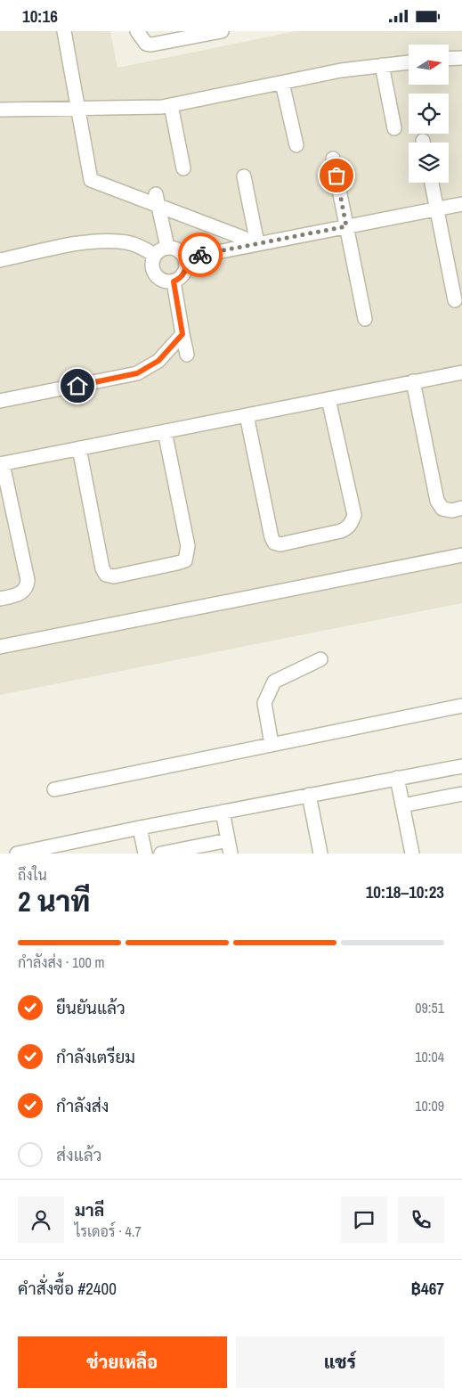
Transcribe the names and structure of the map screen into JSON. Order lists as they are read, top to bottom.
{
  "north": "right",
  "page": {
    "status": "10:16",
    "heading": ["2 นาที", "ถึงใน", "10:18–10:23"],
    "panel": [
      "มาลี",
      "ไรเดอร์ · 4.7",
      "คำสั่งซื้อ #2400",
      "฿467"
    ],
    "bar": "กำลังส่ง · 100 m",
    "list": [
      ["ยืนยันแล้ว", "09:51"],
      ["กำลังเตรียม", "10:04"],
      ["กำลังส่ง", "10:09"],
      "ส่งแล้ว"
    ],
    "buttons": ["ช่วยเหลือ", "แชร์"]
  }
}
